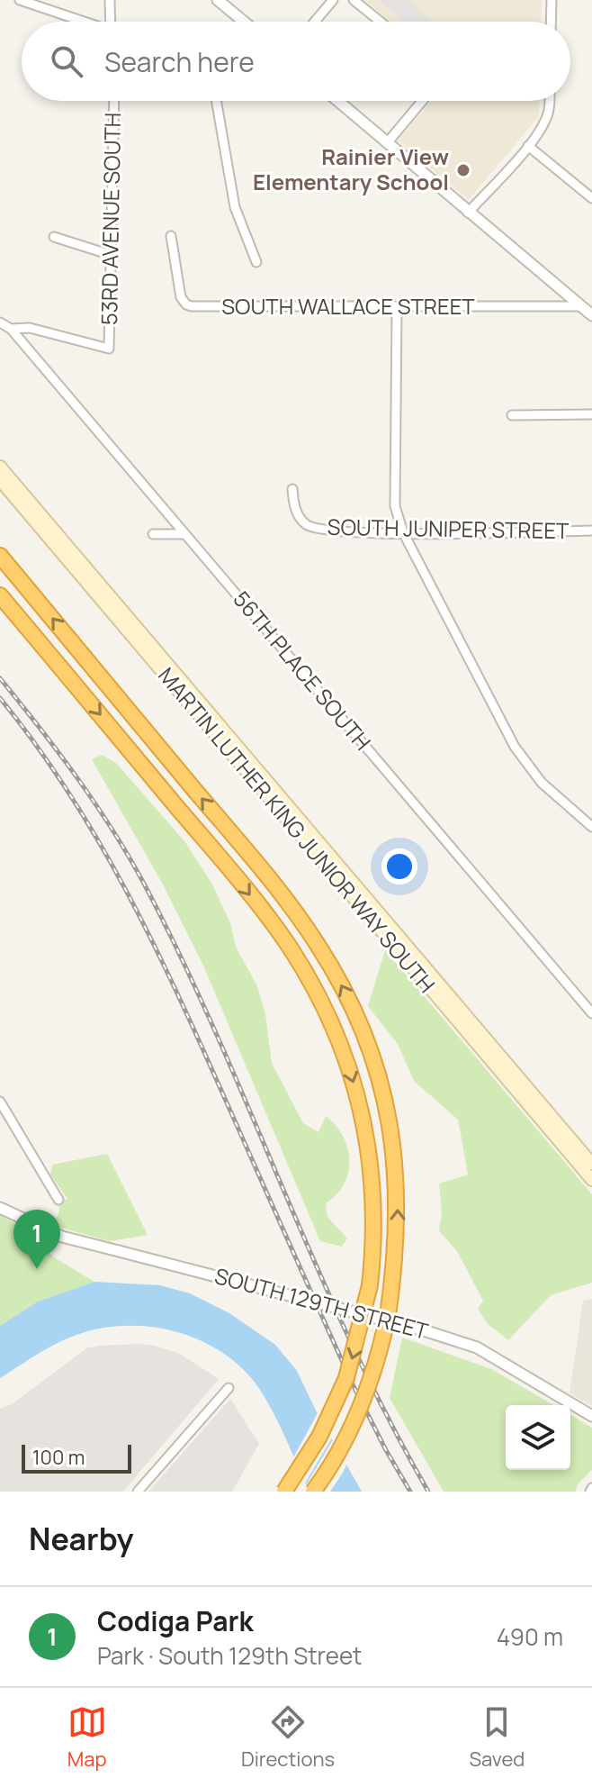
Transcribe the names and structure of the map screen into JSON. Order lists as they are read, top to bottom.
{
  "streets": {
    "main road": ["MARTIN LUTHER KING JUNIOR WAY SOUTH"],
    "street": [
      "53RD AVENUE SOUTH",
      "SOUTH WALLACE STREET",
      "SOUTH JUNIPER STREET",
      "56TH PLACE SOUTH",
      "SOUTH 129TH STREET"
    ]
  },
  "crossings": [
    ["53RD AVENUE SOUTH", "56TH PLACE SOUTH"]
  ],
  "places": ["Rainier View Elementary School"],
  "scale_bar": "100 m",
  "page": {
    "search": "Search here",
    "pins": "1",
    "scale": "100 m",
    "heading": "Nearby",
    "list": [
      {
        "mark": "1",
        "name": "Codiga Park",
        "note": "Park · South 129th Street",
        "value": "490 m"
      }
    ],
    "nav": ["Map", "Directions", "Saved"]
  }
}
